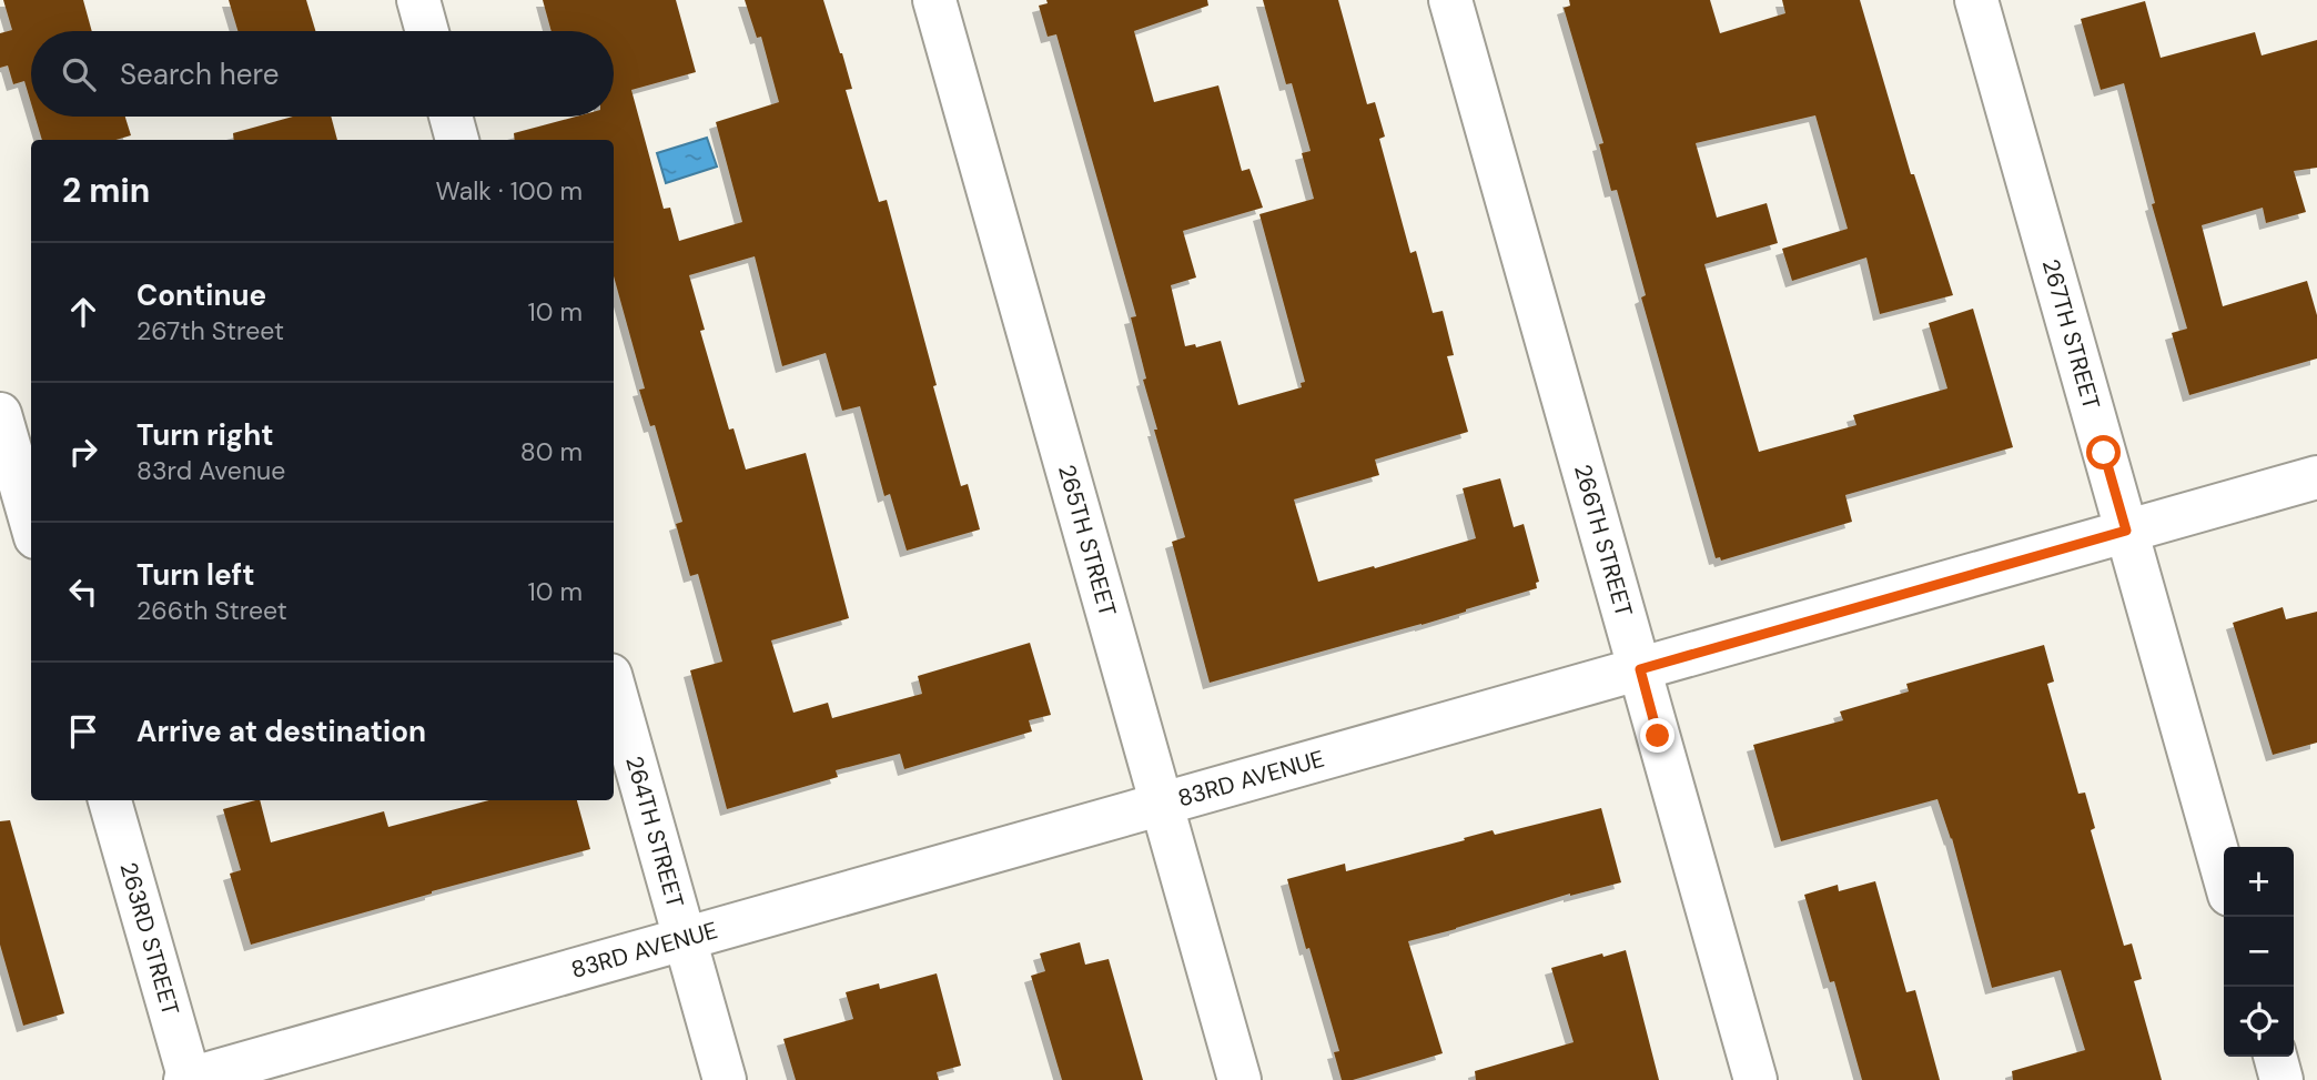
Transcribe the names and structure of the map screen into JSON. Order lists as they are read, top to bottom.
{
  "streets": {
    "street": [
      "267TH STREET",
      "265TH STREET",
      "266TH STREET",
      "83RD AVENUE",
      "264TH STREET",
      "263RD STREET"
    ]
  },
  "crossings": [
    ["267TH STREET", "83RD AVENUE"],
    ["265TH STREET", "83RD AVENUE"],
    ["266TH STREET", "83RD AVENUE"],
    ["83RD AVENUE", "264TH STREET"],
    ["83RD AVENUE", "263RD STREET"]
  ],
  "page": {
    "search": "Search here",
    "heading": ["2 min", "Walk · 100 m"],
    "list": [
      ["Continue", "267th Street", "10 m"],
      ["Turn right", "83rd Avenue", "80 m"],
      ["Turn left", "266th Street", "10 m"],
      "Arrive at destination"
    ],
    "map_buttons": ["+", "−"]
  }
}
